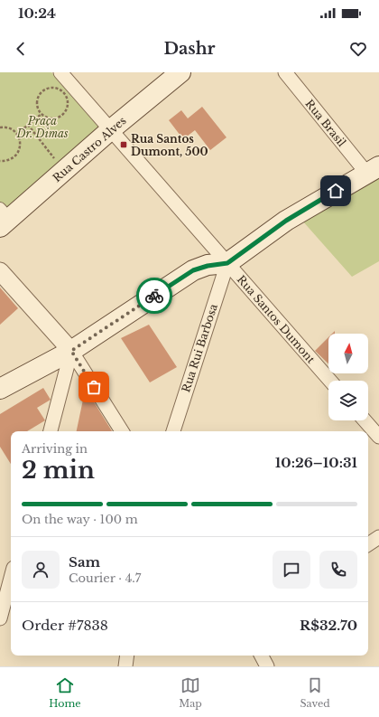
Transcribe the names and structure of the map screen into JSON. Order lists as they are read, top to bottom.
{
  "streets": {
    "main road": ["Rua Castro Alves"],
    "street": ["Rua Brasil", "Rua Santos Dumont", "Rua Rui Barbosa"]
  },
  "crossings": [
    ["Rua Castro Alves", "Rua Santos Dumont"],
    ["Rua Santos Dumont", "Rua Rui Barbosa"]
  ],
  "parks": ["Praça Dr. Dimas"],
  "places": {
    "transit": ["Rua Santos Dumont, 500"]
  },
  "north": "top",
  "page": {
    "status": "10:24",
    "header": "Dashr",
    "heading": ["2 min", "Arriving in", "10:26–10:31"],
    "panel": [
      "Sam",
      "Courier · 4.7",
      "Order #7838",
      "R$32.70"
    ],
    "bar": "On the way · 100 m",
    "tabs": ["Home", "Map", "Saved"]
  }
}
